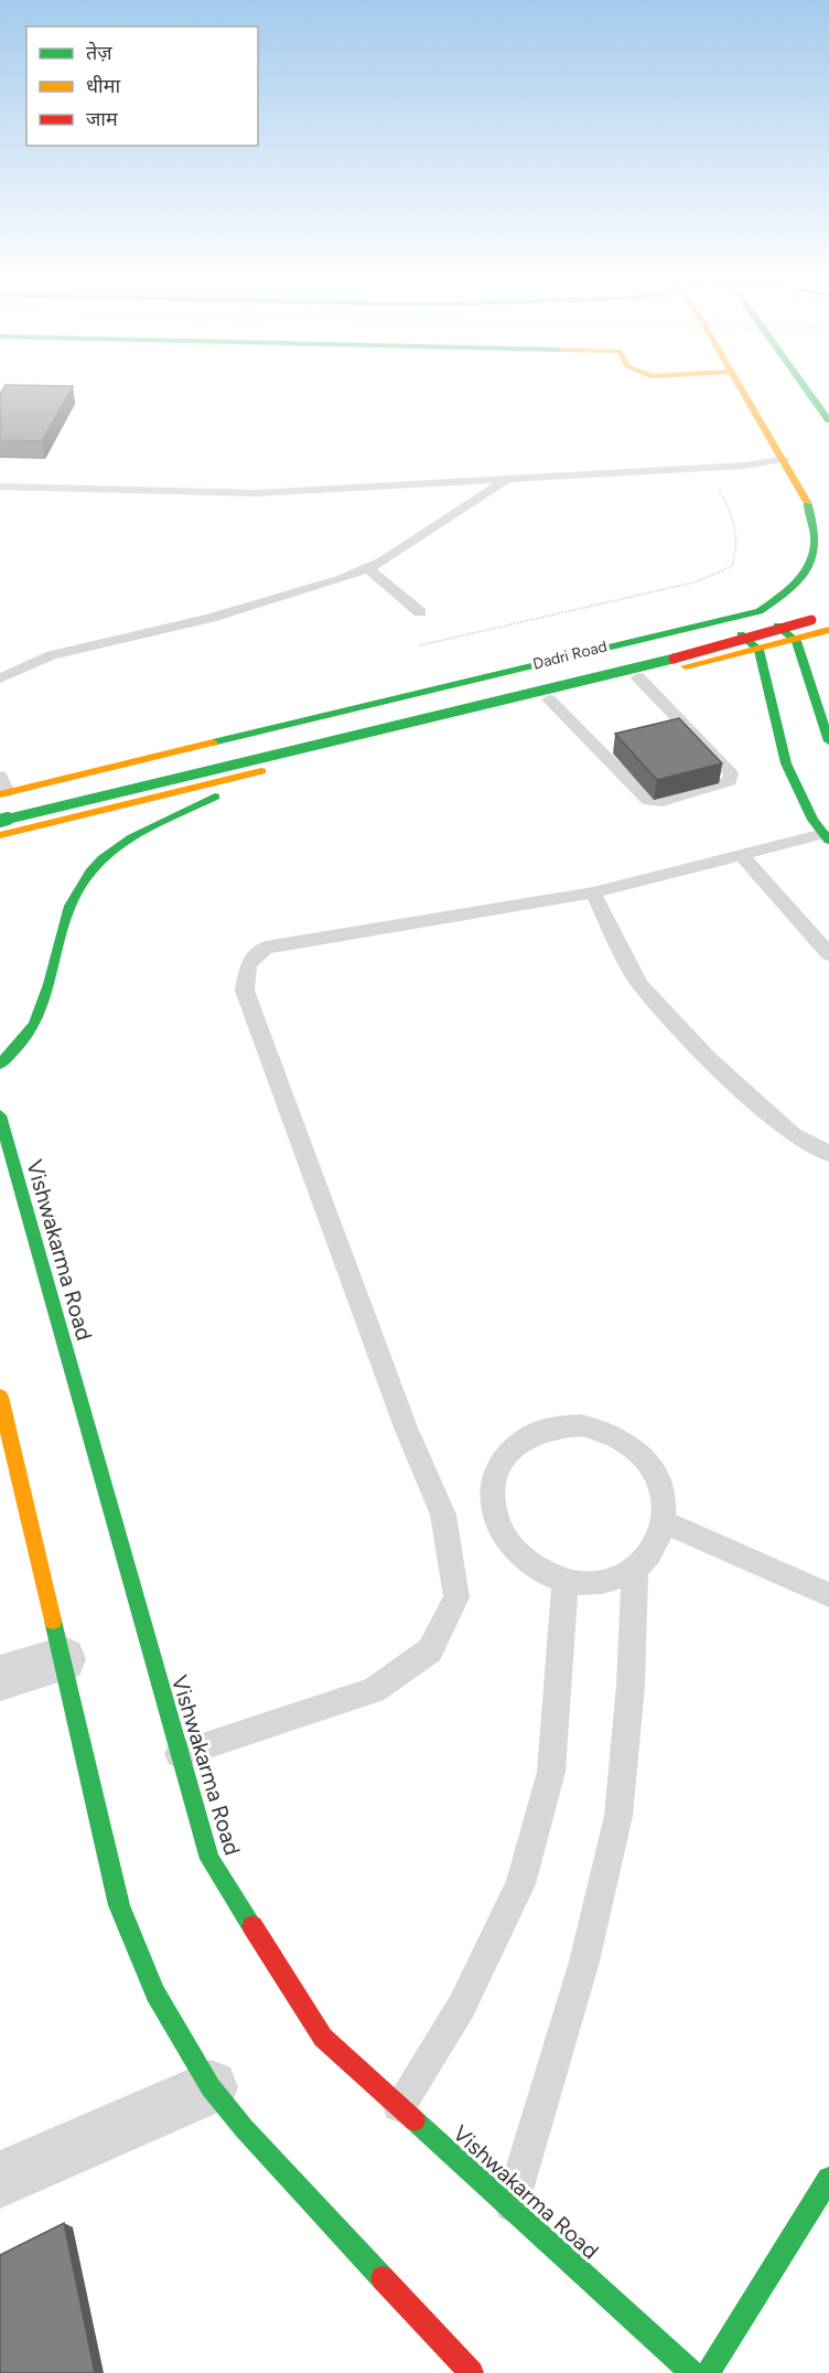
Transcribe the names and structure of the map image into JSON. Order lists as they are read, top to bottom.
{
  "streets": {
    "main road": ["Dadri Road", "Vishwakarma Road"]
  },
  "legend": ["तेज़", "धीमा", "जाम"]
}
